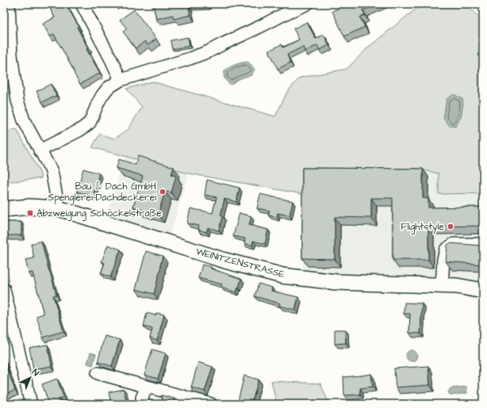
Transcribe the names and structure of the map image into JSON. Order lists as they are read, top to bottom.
{
  "streets": {
    "main road": ["WEINITZENSTRASSE"]
  },
  "places": {
    "other": ["Bau & Dach GmbH Spenglerei-Dachdeckerei", "Flightstyle"],
    "transit": ["Abzweigung Schöckelstraße"]
  },
  "north": "top right"
}
